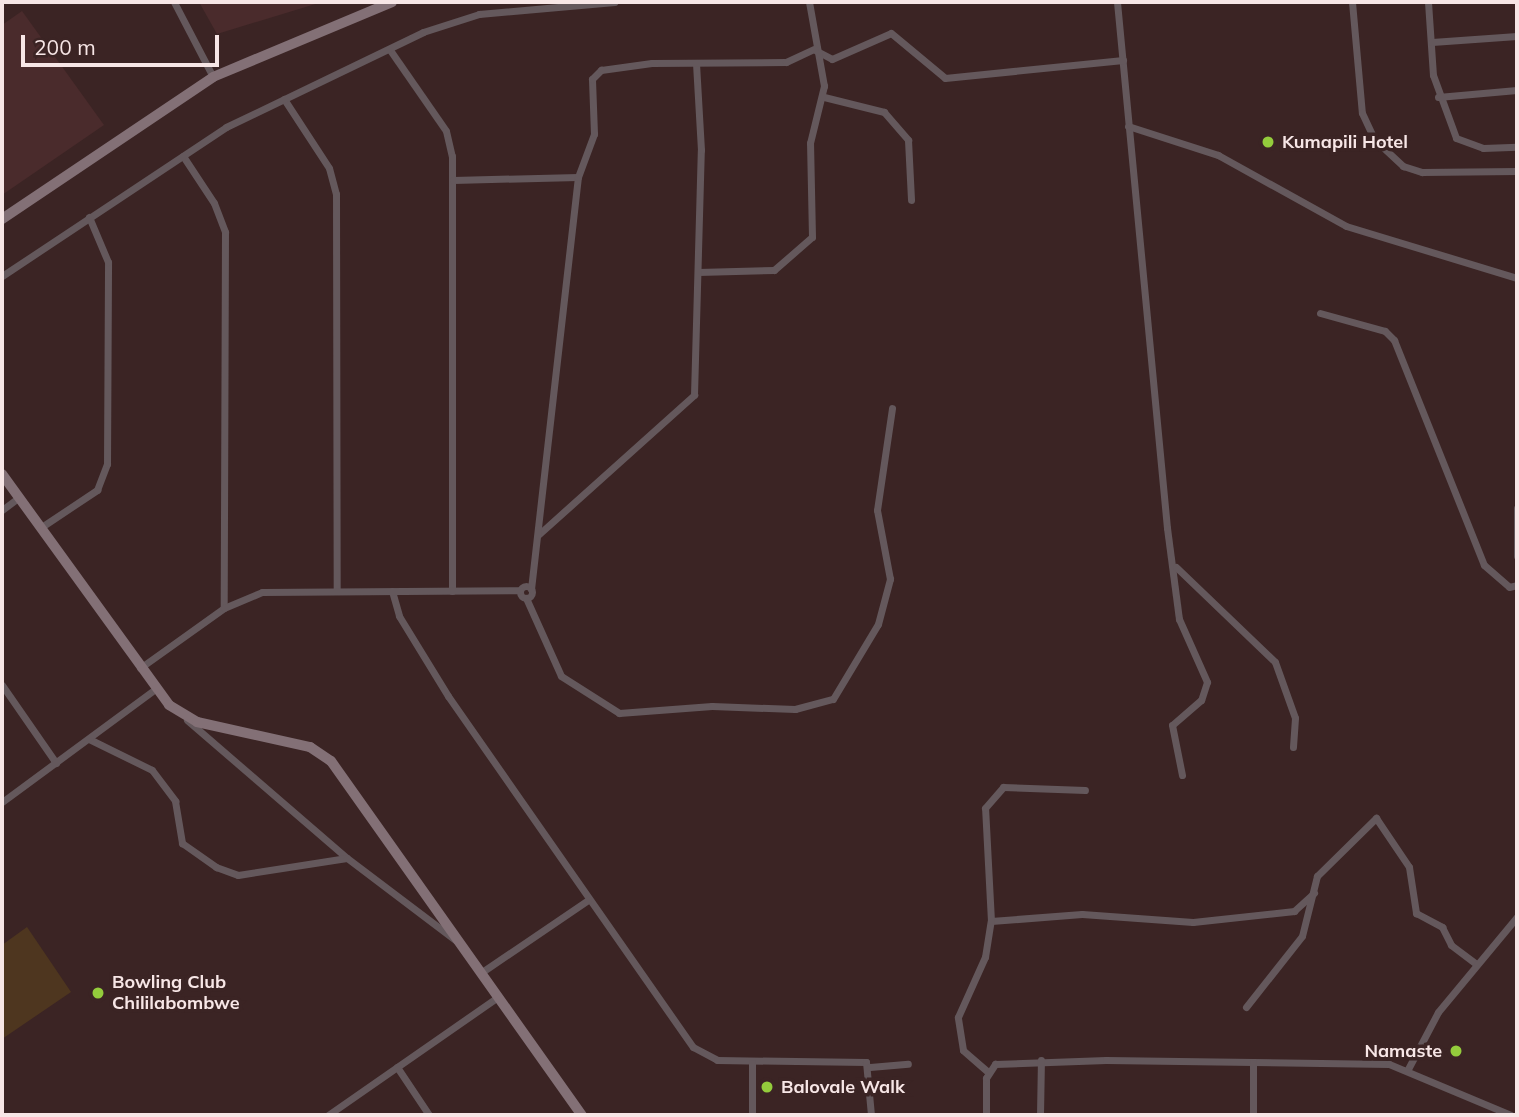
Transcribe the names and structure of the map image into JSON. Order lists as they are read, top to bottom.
{
  "places": [
    "Kumapili Hotel",
    "Bowling Club Chililabombwe",
    "Namaste",
    "Balovale Walk"
  ],
  "scale_bar": "200 m"
}
